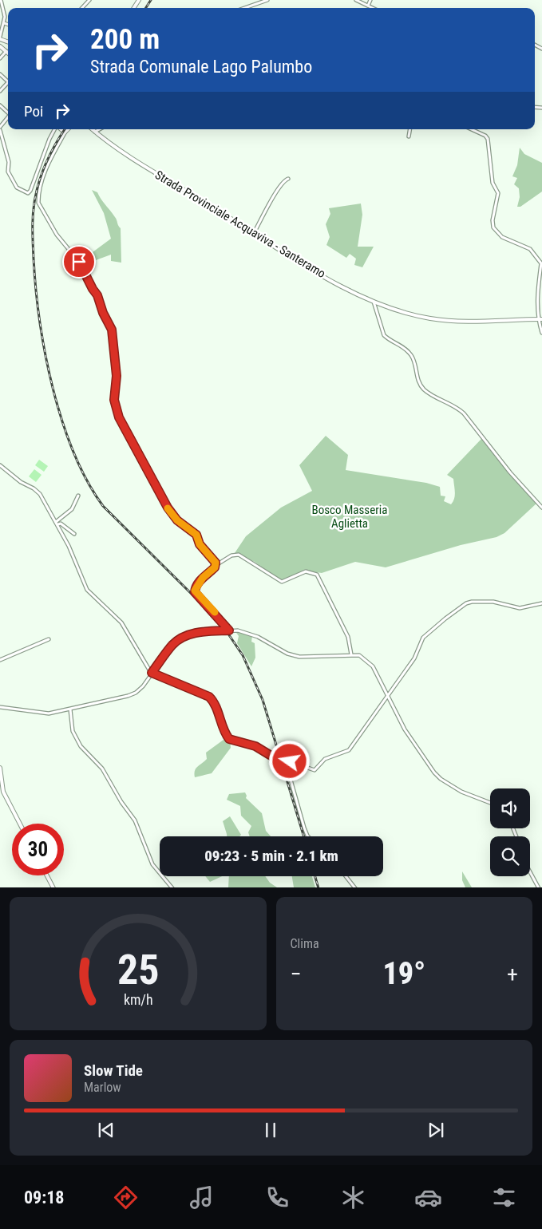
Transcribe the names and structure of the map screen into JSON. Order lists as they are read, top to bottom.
{
  "streets": {
    "main road": ["Strada Provinciale Acquaviva - Santeramo"]
  },
  "parks": ["Bosco Masseria Aglietta"],
  "page": {
    "turn": ["200 m", "Strada Comunale Lago Palumbo"],
    "then": "Poi",
    "limit": "30",
    "trip": "09:23 · 5 min · 2.1 km",
    "tile": "Clima",
    "heat": ["−", "19°", "+"],
    "song": ["Slow Tide", "Marlow"],
    "tabs": "09:18",
    "gauge": ["25", "km/h"]
  }
}
